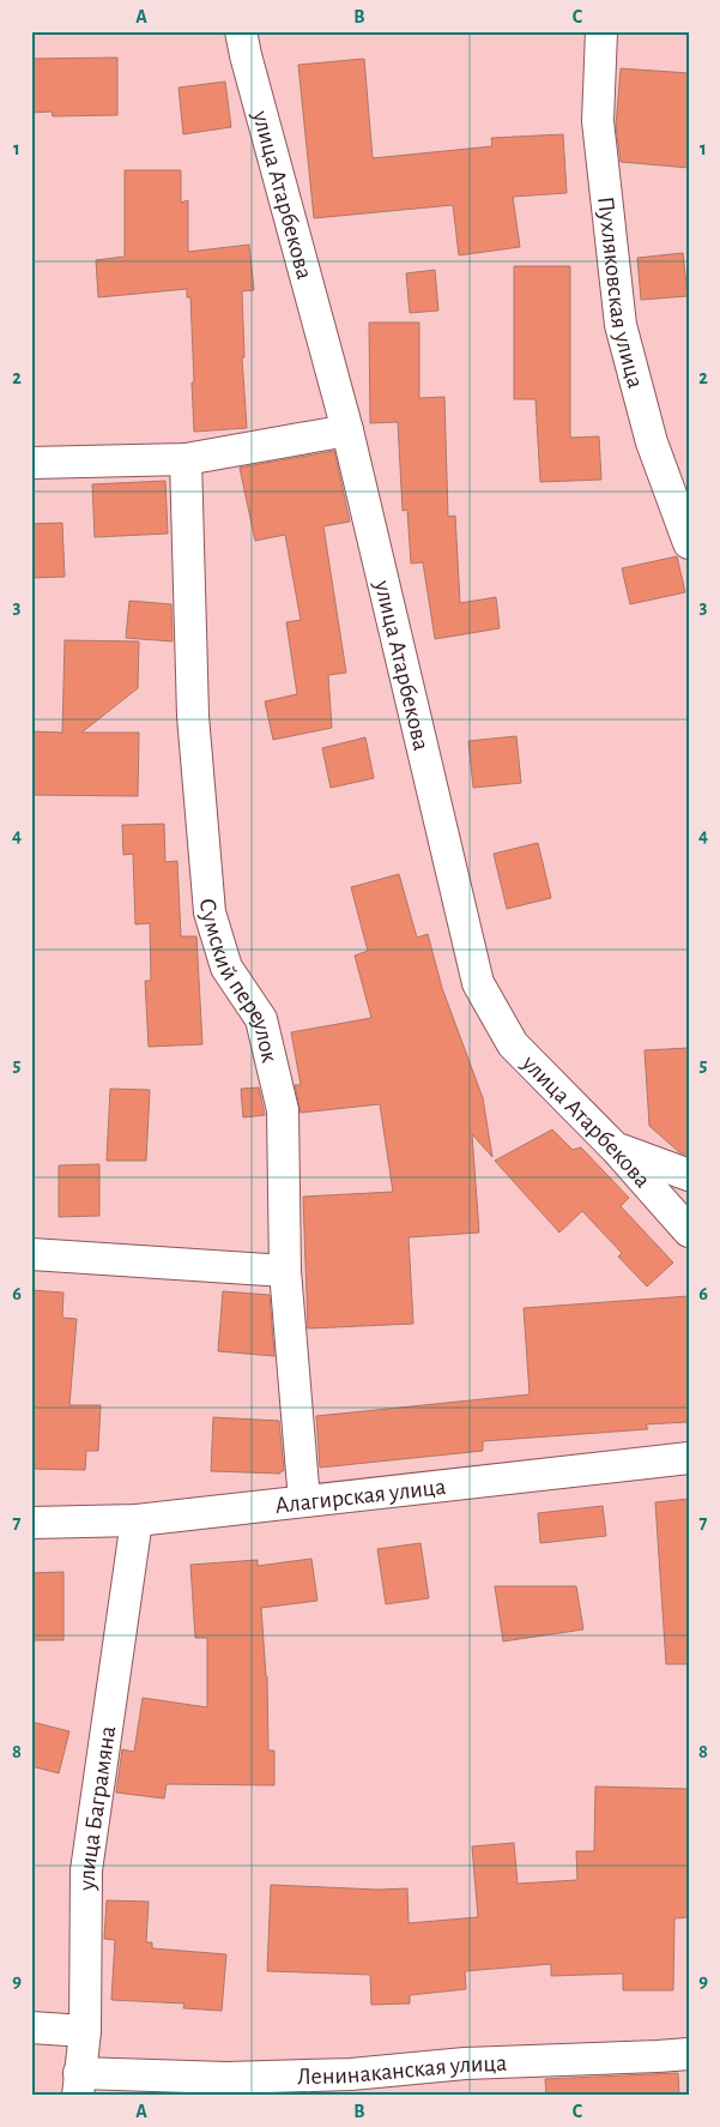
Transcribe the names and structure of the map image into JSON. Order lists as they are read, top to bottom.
{
  "streets": {
    "street": [
      "улица Атарбекова",
      "Пухляковская улица",
      "Сумский переулок",
      "Алагирская улица",
      "улица Баграмяна",
      "Ленинаканская улица"
    ]
  },
  "crossings": [
    ["Сумский переулок", "Алагирская улица"],
    ["Алагирская улица", "улица Баграмяна"],
    ["улица Баграмяна", "Ленинаканская улица"]
  ],
  "grid": {
    "columns": ["A", "B", "C"],
    "rows": [
      "1",
      "2",
      "3",
      "4",
      "5",
      "6",
      "7",
      "8",
      "9"
    ]
  }
}
